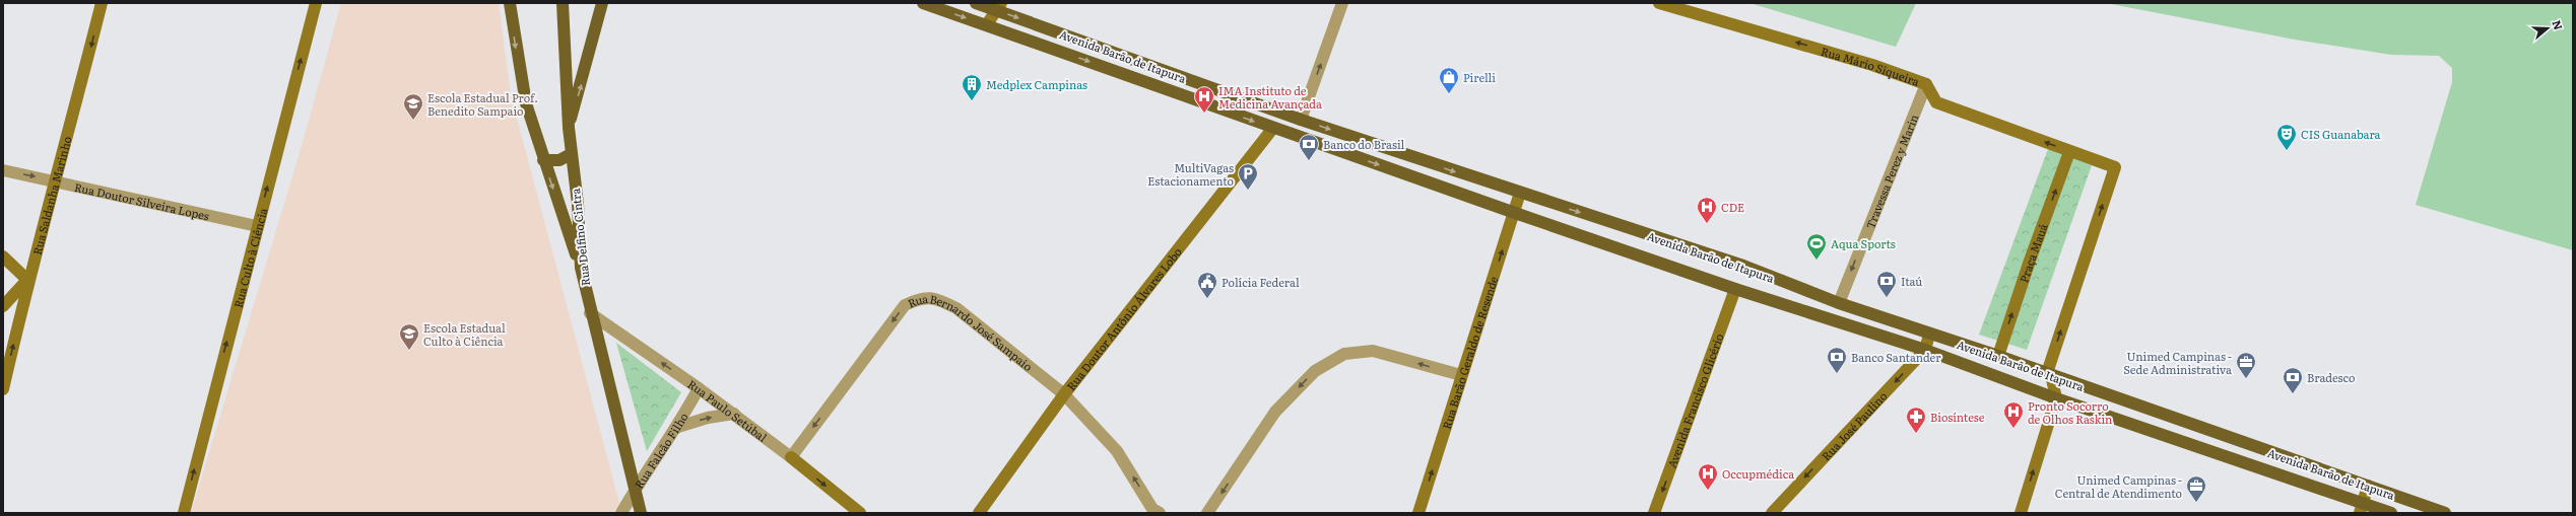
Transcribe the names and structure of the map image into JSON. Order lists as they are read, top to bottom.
{
  "streets": {
    "main road": ["Avenida Barão de Itapura", "Rua Delfino Cintra"],
    "street": [
      "Rua Mário Siqueira",
      "Travessa Perez y Marin",
      "Rua Saldanha Marinho",
      "Rua Doutor Silveira Lopes",
      "Praça Mauá",
      "Rua Culto à Ciência",
      "Rua Doutor Antônio Álvares Lobo",
      "Rua Bernardo José Sampaio",
      "Rua Barão Geraldo de Resende",
      "Avenida Francisco Glicério",
      "Rua Paulo Setúbal",
      "Rua José Paulino",
      "Rua Falcão Filho"
    ]
  },
  "crossings": [
    ["Avenida Barão de Itapura", "Rua Mário Siqueira"],
    ["Avenida Barão de Itapura", "Travessa Perez y Marin"],
    ["Avenida Barão de Itapura", "Praça Mauá"],
    ["Avenida Barão de Itapura", "Rua Doutor Antônio Álvares Lobo"],
    ["Avenida Barão de Itapura", "Rua Barão Geraldo de Resende"],
    ["Avenida Barão de Itapura", "Avenida Francisco Glicério"],
    ["Avenida Barão de Itapura", "Rua José Paulino"],
    ["Rua Mário Siqueira", "Travessa Perez y Marin"],
    ["Rua Mário Siqueira", "Praça Mauá"],
    ["Rua Saldanha Marinho", "Rua Doutor Silveira Lopes"],
    ["Rua Doutor Silveira Lopes", "Rua Culto à Ciência"],
    ["Rua Delfino Cintra", "Rua Paulo Setúbal"],
    ["Rua Delfino Cintra", "Rua Falcão Filho"],
    ["Rua Doutor Antônio Álvares Lobo", "Rua Bernardo José Sampaio"],
    ["Rua Bernardo José Sampaio", "Rua Paulo Setúbal"],
    ["Rua Paulo Setúbal", "Rua Falcão Filho"]
  ],
  "one_way": [
    "Avenida Barão de Itapura",
    "Travessa Perez y Marin",
    "Praça Mauá",
    "Rua Culto à Ciência",
    "Rua Barão Geraldo de Resende",
    "Avenida Francisco Glicério",
    "Rua José Paulino"
  ],
  "places": {
    "shop": ["Pirelli"],
    "building": ["Medplex Campinas"],
    "hospital": [
      "IMA Instituto de Medicina Avançada",
      "CDE",
      "Pronto Socorro de Olhos Raskin",
      "Occupmédica"
    ],
    "school or university": ["Escola Estadual Prof. Benedito Sampaio", "Escola Estadual Culto à Ciência"],
    "theatre": ["CIS Guanabara"],
    "bank": [
      "Banco do Brasil",
      "Itaú",
      "Banco Santander",
      "Bradesco"
    ],
    "parking": ["MultiVagas Estacionamento"],
    "sports": ["Aqua Sports"],
    "public building": ["Polícia Federal"],
    "office": ["Unimed Campinas - Sede Administrativa", "Unimed Campinas - Central de Atendimento"],
    "pharmacy": ["Biosíntese"]
  },
  "north": "right"
}
